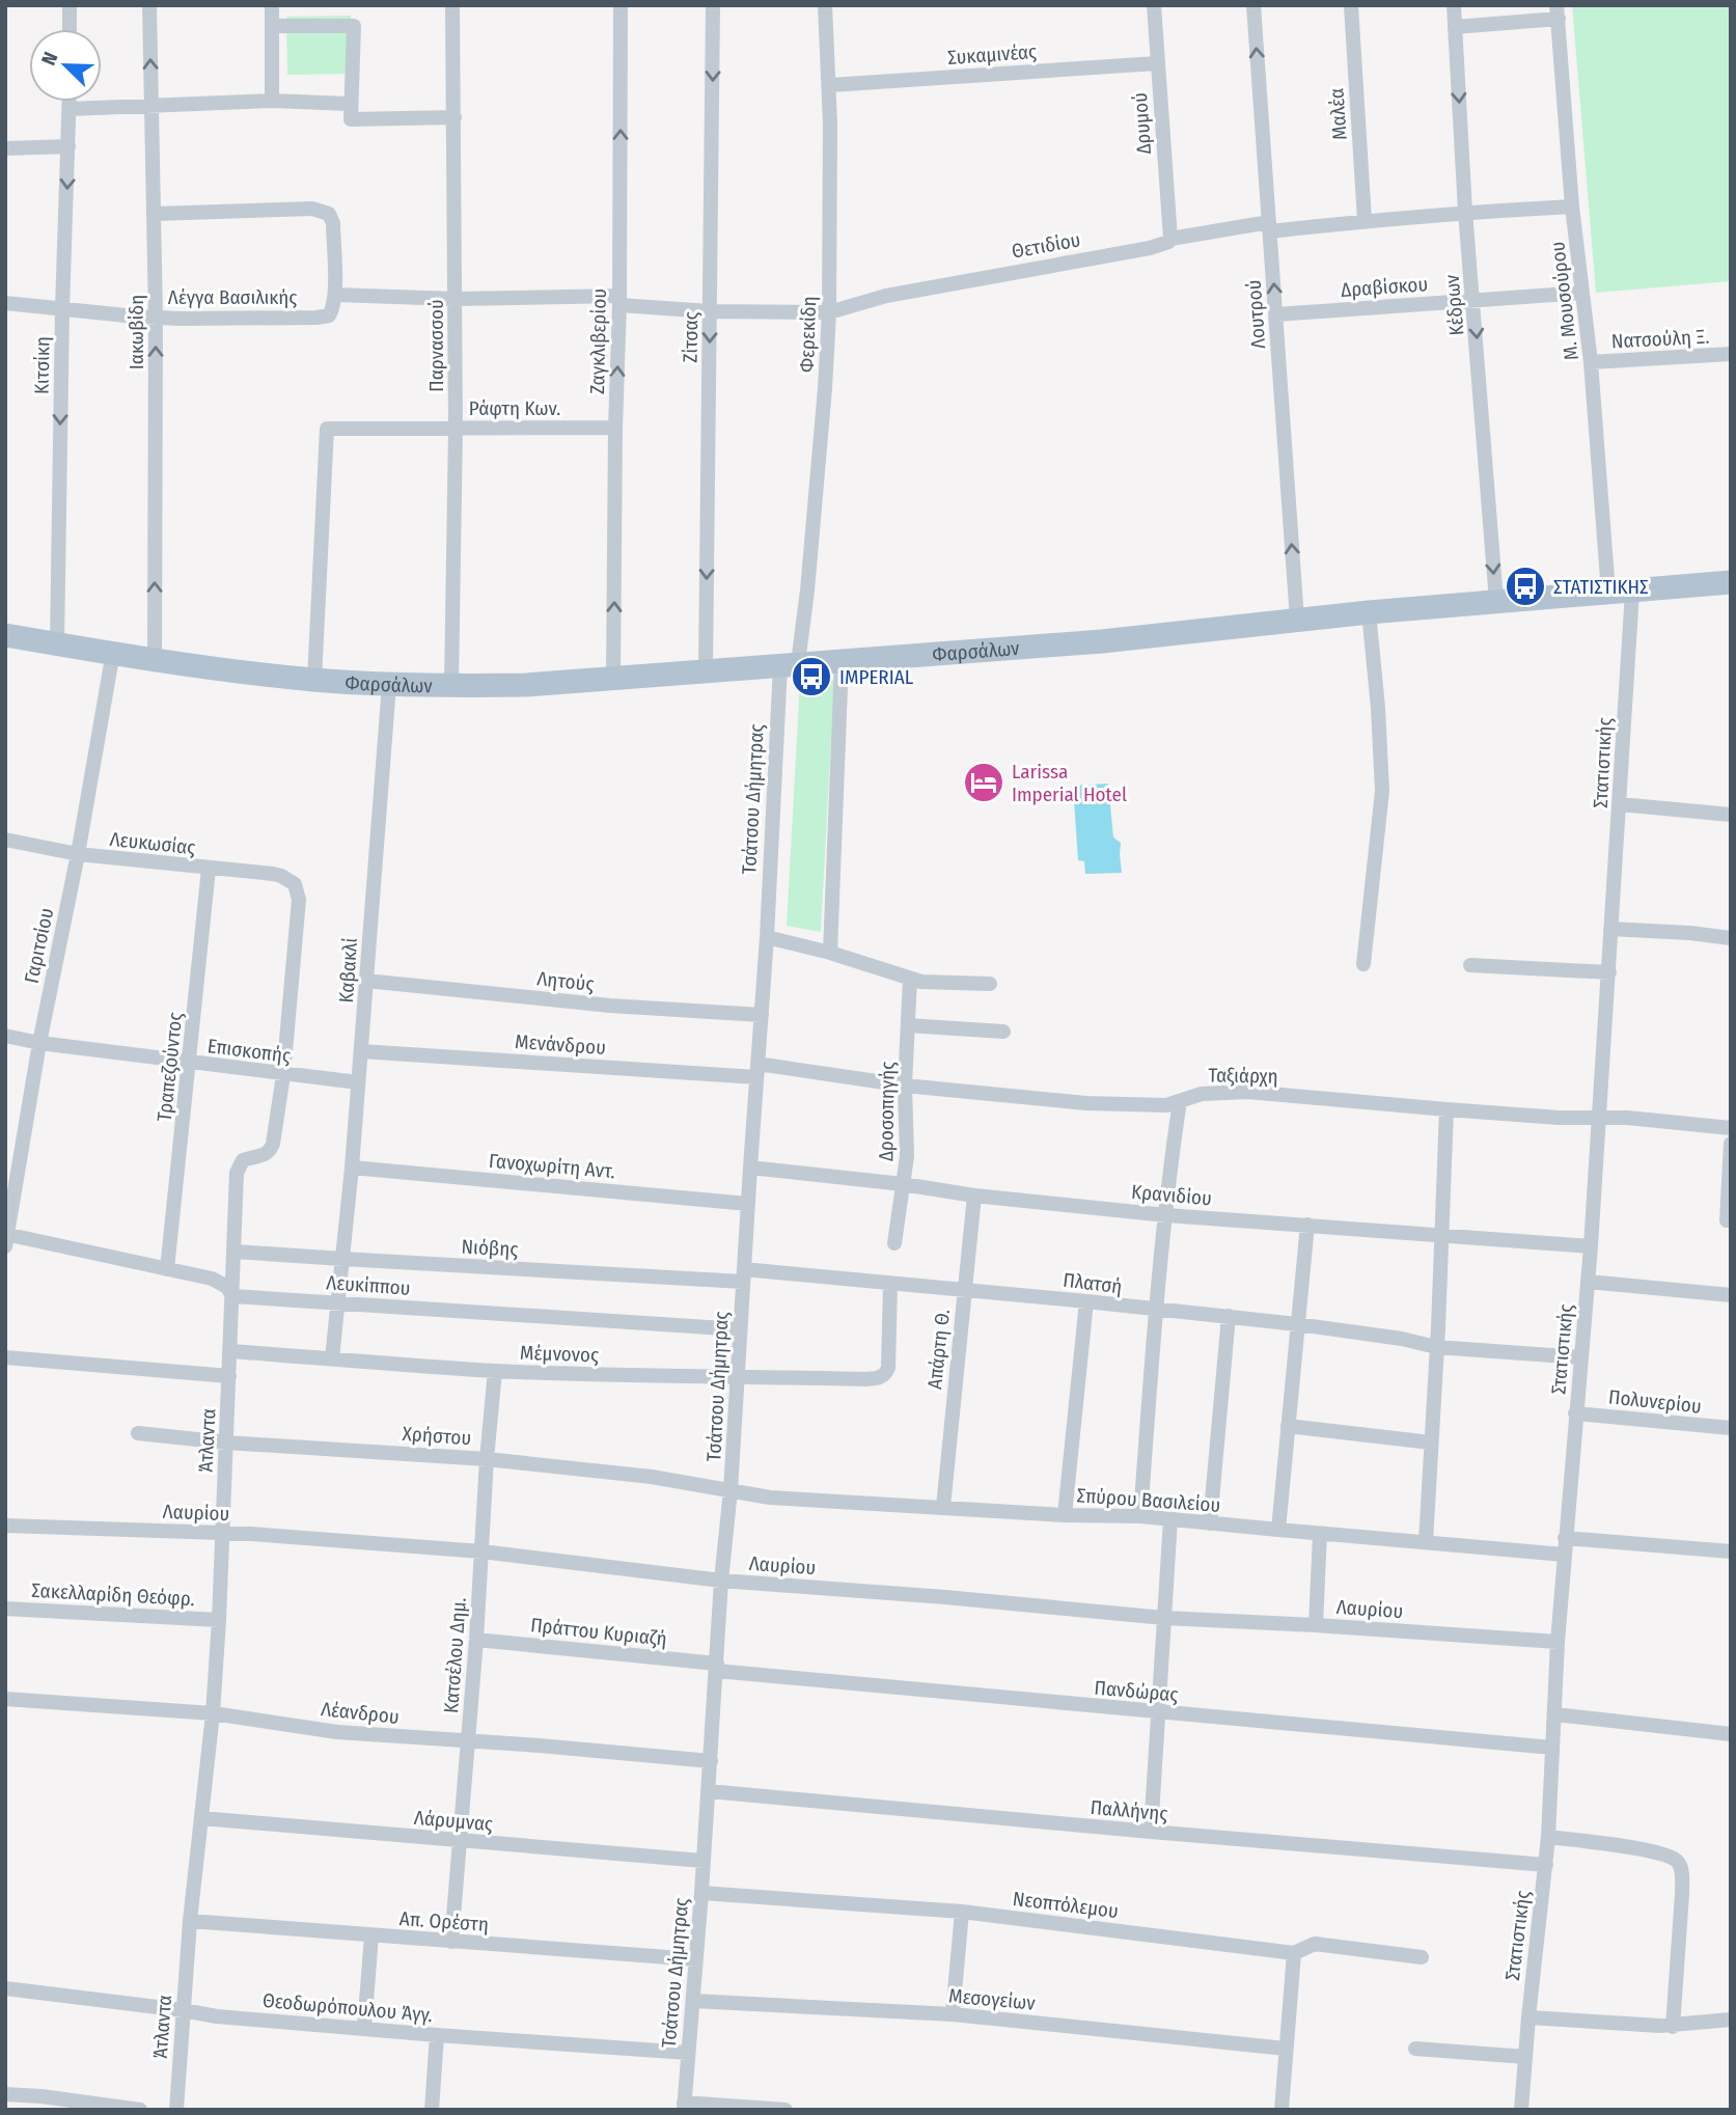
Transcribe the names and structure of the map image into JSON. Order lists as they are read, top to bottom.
{
  "streets": {
    "main road": ["Φαρσάλων"],
    "street": [
      "Συκαμινέας",
      "Μαλέα",
      "Δρυμού",
      "Θετιδίου",
      "Δραβίσκου",
      "Λέγγα Βασιλικής",
      "Μ. Μουσούρου",
      "Κέδρων",
      "Λουτρού",
      "Ιακωβίδη",
      "Φερεκίδη",
      "Ζίτσας",
      "Νατσούλη Ξ.",
      "Ζαγκλιβερίου",
      "Παρνασσού",
      "Κιτσίκη",
      "Ράφτη Κων.",
      "Στατιστικής",
      "Τσάτσου Δήμητρας",
      "Λευκωσίας",
      "Γαριτσίου",
      "Καβακλί",
      "Λητούς",
      "Μενάνδρου",
      "Επισκοπής",
      "Τραπεζούντος",
      "Ταξιάρχη",
      "Δροσοπηγής",
      "Γανοχωρίτη Αντ.",
      "Κρανιδίου",
      "Νιόβης",
      "Πλατσή",
      "Λευκίππου",
      "Απάρτη Θ.",
      "Μέμνονος",
      "Πολυνερίου",
      "Χρήστου",
      "Άτλαντα",
      "Σπύρου Βασιλείου",
      "Λαυρίου",
      "Σακελλαρίδη Θεόφρ.",
      "Πράττου Κυριαζή",
      "Κατσέλου Δημ.",
      "Πανδώρας",
      "Λέανδρου",
      "Παλλήνης",
      "Λάρυμνας",
      "Νεοπτόλεμου",
      "Απ. Ορέστη",
      "Μεσογείων",
      "Θεοδωρόπουλου Άγγ."
    ]
  },
  "crossings": [
    ["Συκαμινέας", "Δρυμού"],
    ["Συκαμινέας", "Φερεκίδη"],
    ["Μαλέα", "Θετιδίου"],
    ["Δρυμού", "Θετιδίου"],
    ["Θετιδίου", "Μ. Μουσούρου"],
    ["Θετιδίου", "Κέδρων"],
    ["Θετιδίου", "Λουτρού"],
    ["Θετιδίου", "Φερεκίδη"],
    ["Δραβίσκου", "Μ. Μουσούρου"],
    ["Δραβίσκου", "Κέδρων"],
    ["Δραβίσκου", "Λουτρού"],
    ["Λέγγα Βασιλικής", "Ιακωβίδη"],
    ["Λέγγα Βασιλικής", "Κιτσίκη"],
    ["Μ. Μουσούρου", "Νατσούλη Ξ."],
    ["Μ. Μουσούρου", "Φαρσάλων"],
    ["Μ. Μουσούρου", "Στατιστικής"],
    ["Κέδρων", "Φαρσάλων"],
    ["Λουτρού", "Φαρσάλων"],
    ["Ιακωβίδη", "Φαρσάλων"],
    ["Φερεκίδη", "Φαρσάλων"],
    ["Φερεκίδη", "Τσάτσου Δήμητρας"],
    ["Ζίτσας", "Φαρσάλων"],
    ["Ζαγκλιβερίου", "Ράφτη Κων."],
    ["Ζαγκλιβερίου", "Φαρσάλων"],
    ["Παρνασσού", "Ράφτη Κων."],
    ["Παρνασσού", "Φαρσάλων"],
    ["Κιτσίκη", "Φαρσάλων"],
    ["Ράφτη Κων.", "Φαρσάλων"],
    ["Φαρσάλων", "Στατιστικής"],
    ["Φαρσάλων", "Τσάτσου Δήμητρας"],
    ["Φαρσάλων", "Γαριτσίου"],
    ["Φαρσάλων", "Καβακλί"],
    ["Στατιστικής", "Ταξιάρχη"],
    ["Στατιστικής", "Κρανιδίου"],
    ["Στατιστικής", "Πλατσή"],
    ["Στατιστικής", "Πολυνερίου"],
    ["Στατιστικής", "Σπύρου Βασιλείου"],
    ["Στατιστικής", "Λαυρίου"],
    ["Στατιστικής", "Πανδώρας"],
    ["Στατιστικής", "Παλλήνης"],
    ["Τσάτσου Δήμητρας", "Λητούς"],
    ["Τσάτσου Δήμητρας", "Μενάνδρου"],
    ["Τσάτσου Δήμητρας", "Ταξιάρχη"],
    ["Τσάτσου Δήμητρας", "Γανοχωρίτη Αντ."],
    ["Τσάτσου Δήμητρας", "Κρανιδίου"],
    ["Τσάτσου Δήμητρας", "Νιόβης"],
    ["Τσάτσου Δήμητρας", "Πλατσή"],
    ["Τσάτσου Δήμητρας", "Λευκίππου"],
    ["Τσάτσου Δήμητρας", "Μέμνονος"],
    ["Τσάτσου Δήμητρας", "Χρήστου"],
    ["Τσάτσου Δήμητρας", "Σπύρου Βασιλείου"],
    ["Τσάτσου Δήμητρας", "Λαυρίου"],
    ["Τσάτσου Δήμητρας", "Πράττου Κυριαζή"],
    ["Τσάτσου Δήμητρας", "Πανδώρας"],
    ["Τσάτσου Δήμητρας", "Λέανδρου"],
    ["Τσάτσου Δήμητρας", "Παλλήνης"],
    ["Τσάτσου Δήμητρας", "Λάρυμνας"],
    ["Τσάτσου Δήμητρας", "Νεοπτόλεμου"],
    ["Τσάτσου Δήμητρας", "Απ. Ορέστη"],
    ["Τσάτσου Δήμητρας", "Μεσογείων"],
    ["Τσάτσου Δήμητρας", "Θεοδωρόπουλου Άγγ."],
    ["Λευκωσίας", "Γαριτσίου"],
    ["Λευκωσίας", "Τραπεζούντος"],
    ["Λευκωσίας", "Άτλαντα"],
    ["Γαριτσίου", "Επισκοπής"],
    ["Γαριτσίου", "Λευκίππου"],
    ["Καβακλί", "Λητούς"],
    ["Καβακλί", "Μενάνδρου"],
    ["Καβακλί", "Επισκοπής"],
    ["Καβακλί", "Γανοχωρίτη Αντ."],
    ["Καβακλί", "Νιόβης"],
    ["Καβακλί", "Λευκίππου"],
    ["Καβακλί", "Μέμνονος"],
    ["Μενάνδρου", "Ταξιάρχη"],
    ["Επισκοπής", "Τραπεζούντος"],
    ["Επισκοπής", "Άτλαντα"],
    ["Τραπεζούντος", "Λευκίππου"],
    ["Ταξιάρχη", "Δροσοπηγής"],
    ["Δροσοπηγής", "Κρανιδίου"],
    ["Κρανιδίου", "Απάρτη Θ."],
    ["Νιόβης", "Πλατσή"],
    ["Νιόβης", "Άτλαντα"],
    ["Πλατσή", "Απάρτη Θ."],
    ["Πλατσή", "Μέμνονος"],
    ["Λευκίππου", "Άτλαντα"],
    ["Απάρτη Θ.", "Σπύρου Βασιλείου"],
    ["Μέμνονος", "Άτλαντα"],
    ["Μέμνονος", "Κατσέλου Δημ."],
    ["Χρήστου", "Άτλαντα"],
    ["Χρήστου", "Σπύρου Βασιλείου"],
    ["Χρήστου", "Κατσέλου Δημ."],
    ["Άτλαντα", "Λαυρίου"],
    ["Άτλαντα", "Σακελλαρίδη Θεόφρ."],
    ["Άτλαντα", "Λέανδρου"],
    ["Άτλαντα", "Λάρυμνας"],
    ["Άτλαντα", "Απ. Ορέστη"],
    ["Άτλαντα", "Θεοδωρόπουλου Άγγ."],
    ["Λαυρίου", "Κατσέλου Δημ."],
    ["Πράττου Κυριαζή", "Κατσέλου Δημ."],
    ["Πράττου Κυριαζή", "Πανδώρας"],
    ["Κατσέλου Δημ.", "Λέανδρου"],
    ["Κατσέλου Δημ.", "Λάρυμνας"],
    ["Κατσέλου Δημ.", "Απ. Ορέστη"]
  ],
  "one_way": [
    "Κέδρων",
    "Λουτρού",
    "Ιακωβίδη",
    "Ζίτσας",
    "Ζαγκλιβερίου",
    "Κιτσίκη"
  ],
  "places": {
    "bus stop": ["ΣΤΑΤΙΣΤΙΚΗΣ", "IMPERIAL"],
    "hotel": ["Larissa Imperial Hotel"]
  },
  "north": "top left"
}
